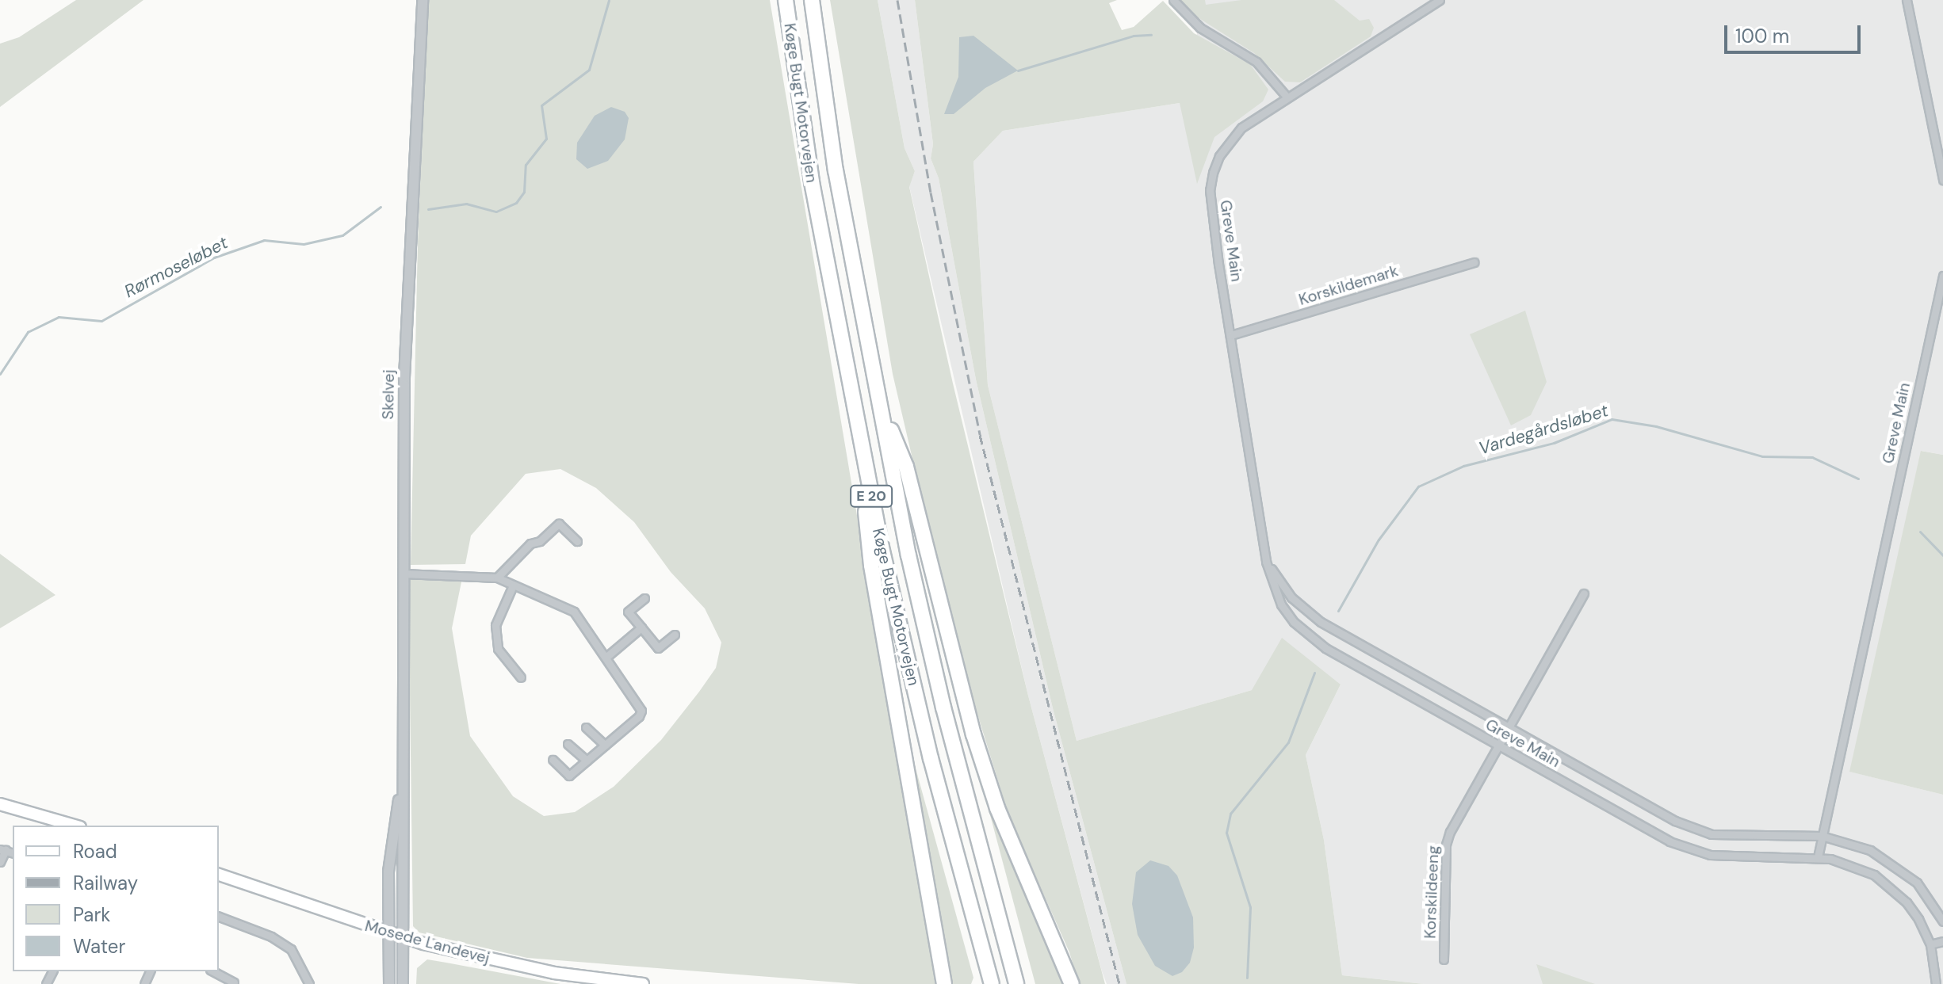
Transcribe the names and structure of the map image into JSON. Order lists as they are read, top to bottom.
{
  "streets": {
    "highway": ["Køge Bugt Motorvejen", "E 20"],
    "main road": ["Mosede Landevej"],
    "street": [
      "Greve Main",
      "Korskildemark",
      "Skelvej",
      "Korskildeeng"
    ]
  },
  "crossings": [
    ["Greve Main", "Korskildemark"],
    ["Greve Main", "Korskildeeng"],
    ["Skelvej", "Mosede Landevej"]
  ],
  "water": ["Rørmoseløbet", "Vardegårdsløbet"],
  "legend": [
    "Road",
    "Railway",
    "Park",
    "Water"
  ],
  "scale_bar": "100 m"
}
